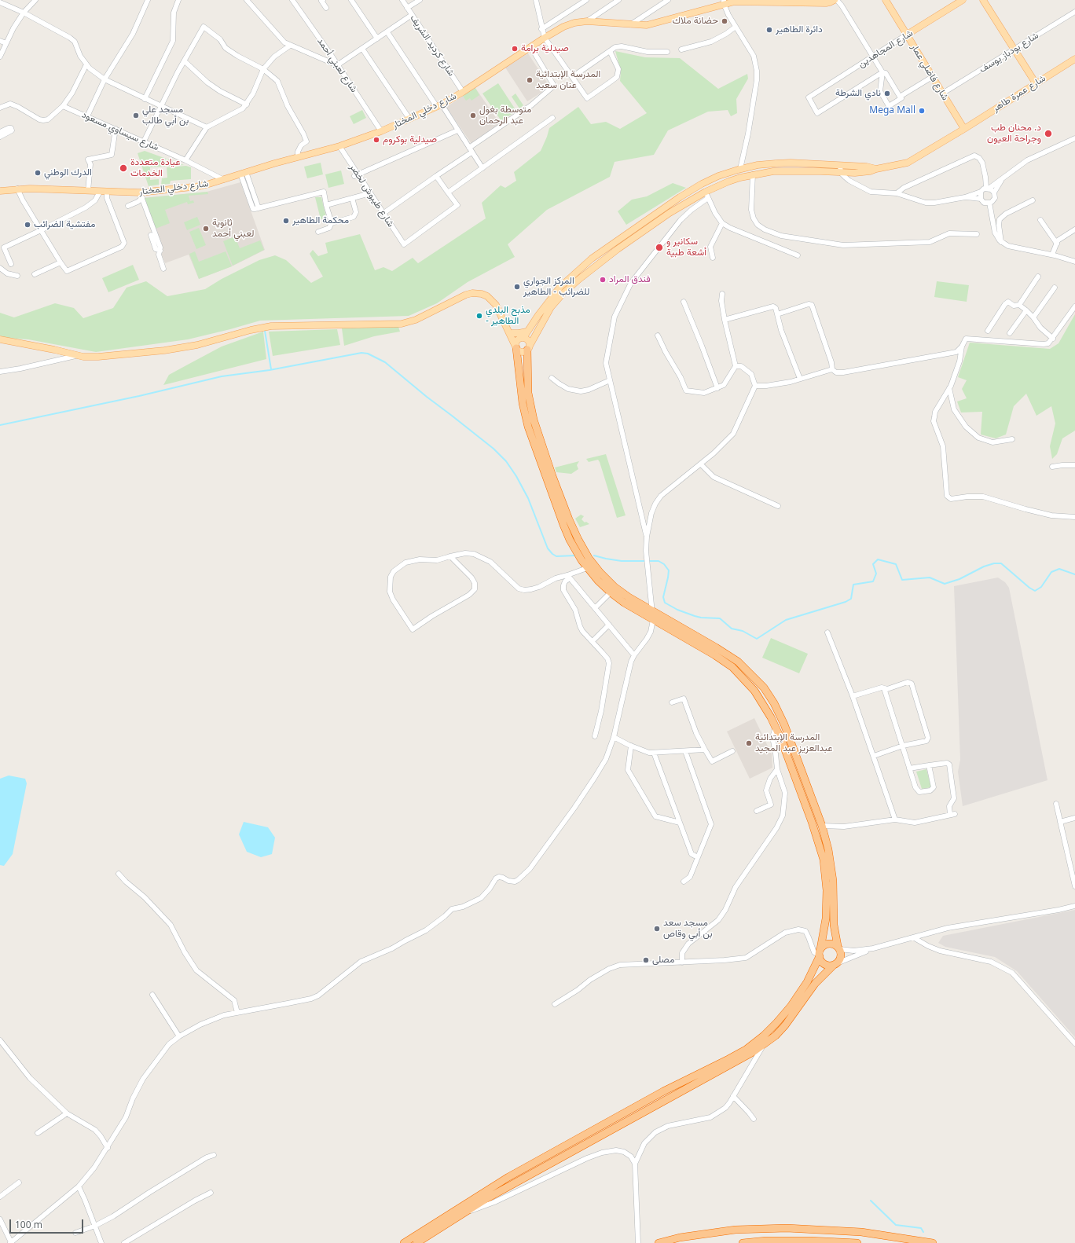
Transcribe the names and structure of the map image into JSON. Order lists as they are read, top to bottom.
{
  "streets": {
    "main road": [
      "شارع المجاهدين",
      "شارع فاضلي عمار",
      "شارع عمرة طاهر",
      "شارع دخلي المختار"
    ],
    "street": [
      "شارع كرديد الشريف",
      "شارع بودباز يوسف",
      "شارع لعبني أحمد",
      "شارع سيساوي مسعود",
      "شارع طيبوش لخضر"
    ]
  },
  "crossings": [
    ["شارع كرديد الشريف", "شارع دخلي المختار"],
    ["شارع المجاهدين", "شارع فاضلي عمار"],
    ["شارع بودباز يوسف", "شارع فاضلي عمار"],
    ["شارع لعبني أحمد", "شارع دخلي المختار"],
    ["شارع فاضلي عمار", "شارع عمرة طاهر"],
    ["شارع دخلي المختار", "شارع سيساوي مسعود"],
    ["شارع دخلي المختار", "شارع طيبوش لخضر"]
  ],
  "places": [
    "حضانة ملاك",
    "دائرة الطاهير",
    "صيدلية برامة",
    "المدرسة الإبتدائية عنان سعيد",
    "نادي الشرطة",
    "Mega Mall",
    "مسجد علي بن أبي طالب",
    "متوسطة بغول عبد الرحمان",
    "د. محنان طب وجراحة العيون",
    "صيدلية بوكروم",
    "عيادة متعددة الخدمات",
    "الدرك الوطني",
    "محكمة الطاهير",
    "مفتشية الضرائب",
    "ثانوية لعبني أحمد",
    "سكانير و أشعة طبية",
    "فندق المراد",
    "المركز الجواري للضرائب - الطاهير",
    "مذبح البلدي - الطاهير",
    "المدرسة الإبتدائية عبدالعزيز عبد المجيد",
    "مسجد سعد بن أبي وقاص",
    "مصلى"
  ],
  "scale_bar": "100 m"
}
